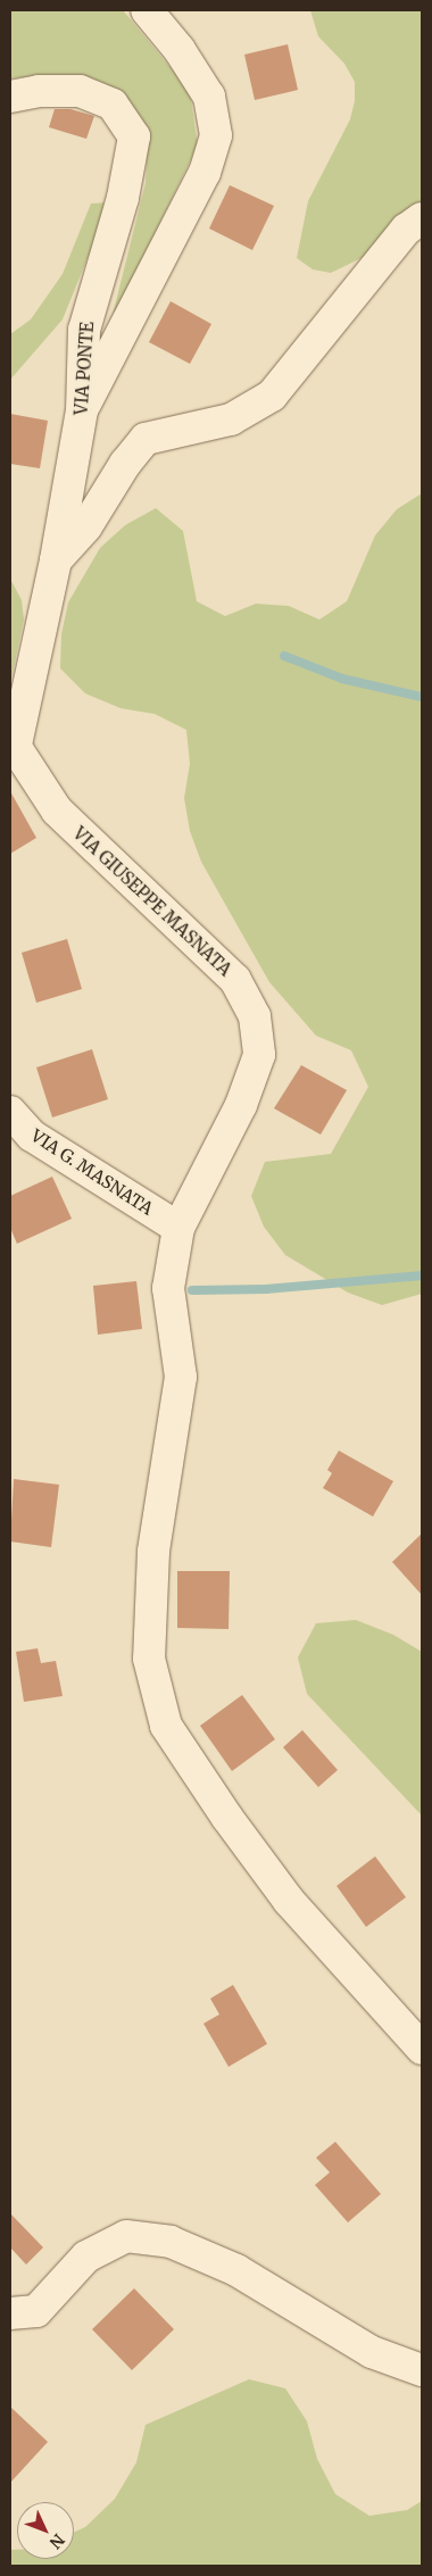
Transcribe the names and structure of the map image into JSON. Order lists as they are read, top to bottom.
{
  "streets": {
    "street": ["VIA PONTE", "VIA GIUSEPPE MASNATA", "VIA G. MASNATA"]
  },
  "crossings": [
    ["VIA PONTE", "VIA GIUSEPPE MASNATA"],
    ["VIA GIUSEPPE MASNATA", "VIA G. MASNATA"]
  ],
  "north": "bottom right"
}
